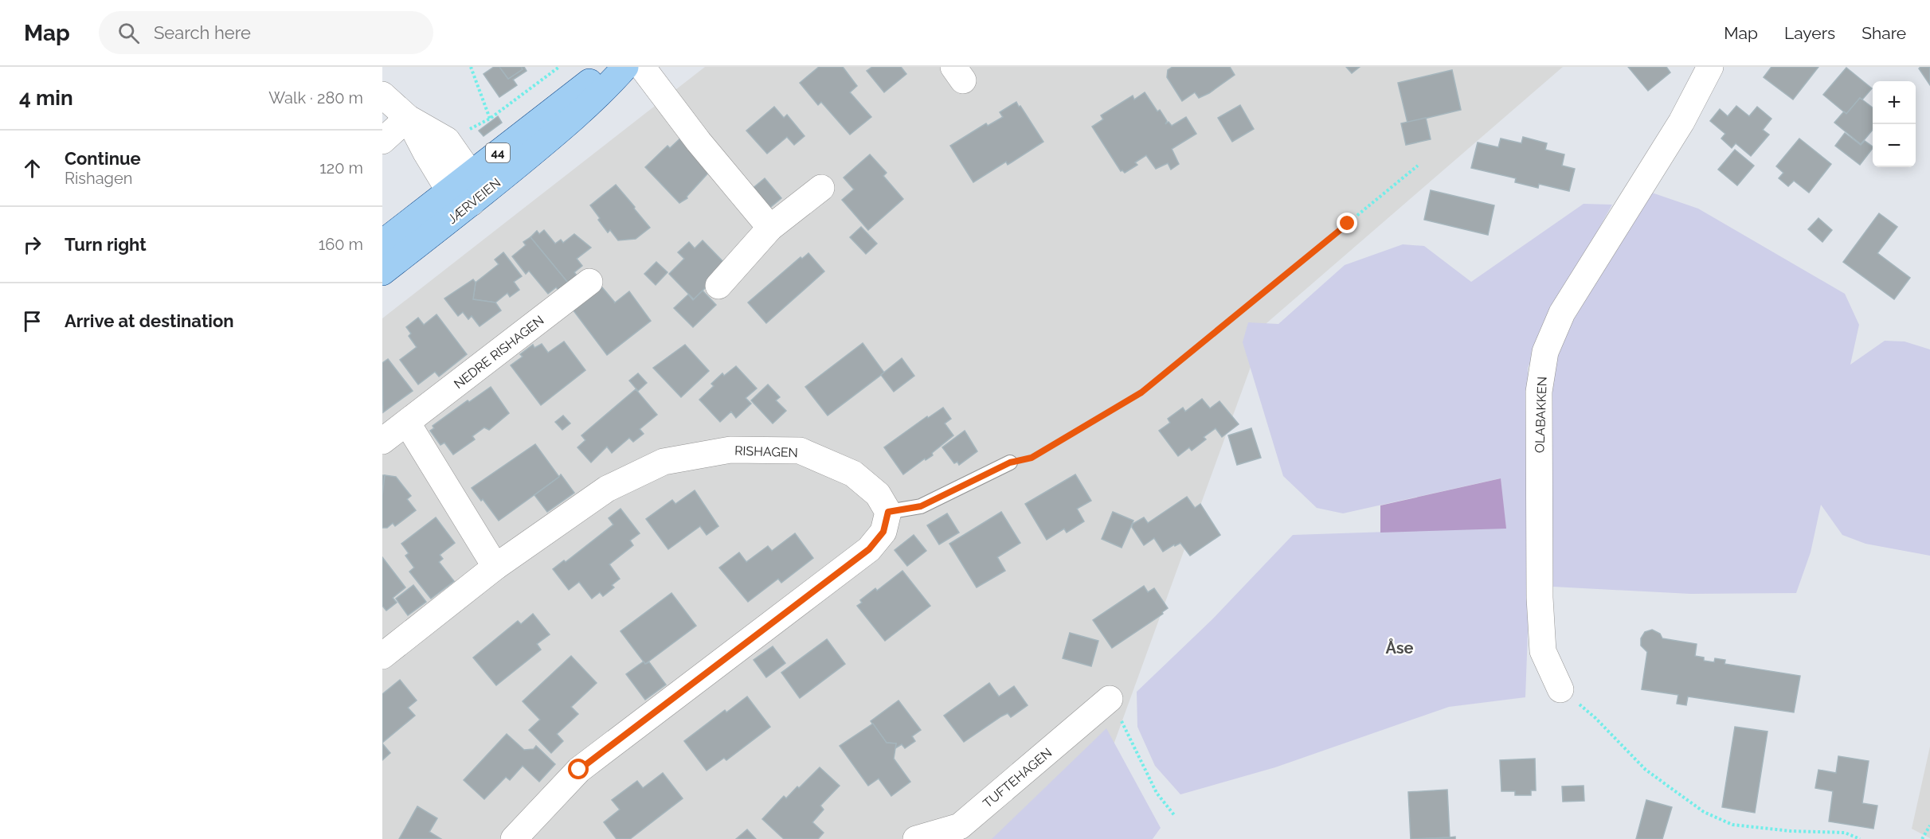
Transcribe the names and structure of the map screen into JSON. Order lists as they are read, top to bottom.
{
  "streets": {
    "main road": ["44", "JÆRVEIEN"],
    "street": [
      "NEDRE RISHAGEN",
      "OLABAKKEN",
      "RISHAGEN",
      "TUFTEHAGEN"
    ]
  },
  "districts": ["Åse"],
  "page": {
    "header": "Map",
    "search": "Search here",
    "nav": ["Map", "Layers", "Share"],
    "heading": ["4 min", "Walk · 280 m"],
    "map_buttons": ["+", "−"],
    "list": [
      ["Continue", "Rishagen", "120 m"],
      ["Turn right", "160 m"],
      "Arrive at destination"
    ]
  }
}
